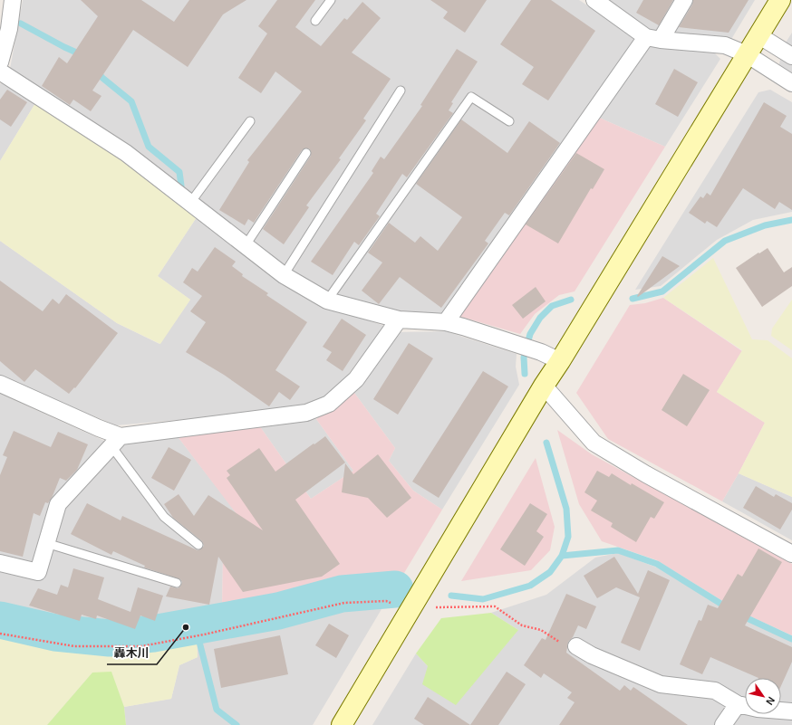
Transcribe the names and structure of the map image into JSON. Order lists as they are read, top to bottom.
{
  "places": ["轟木川"],
  "north": "bottom right"
}
